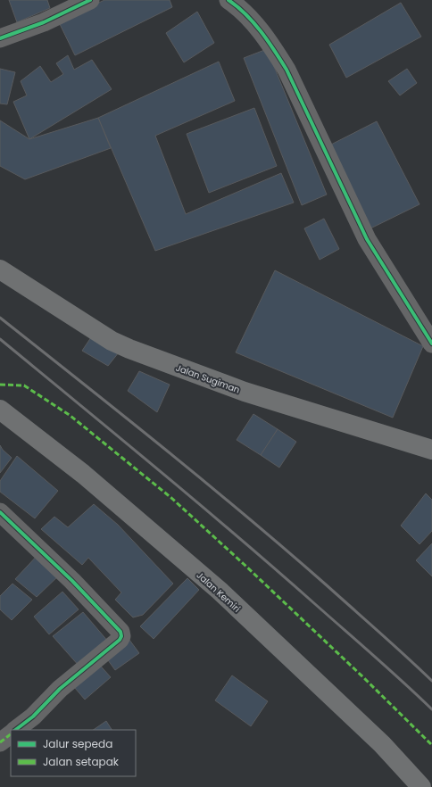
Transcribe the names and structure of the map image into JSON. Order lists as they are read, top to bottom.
{
  "streets": {
    "main road": ["Jalan Sugiman", "Jalan Kemiri"]
  },
  "legend": ["Jalur sepeda", "Jalan setapak"]
}
